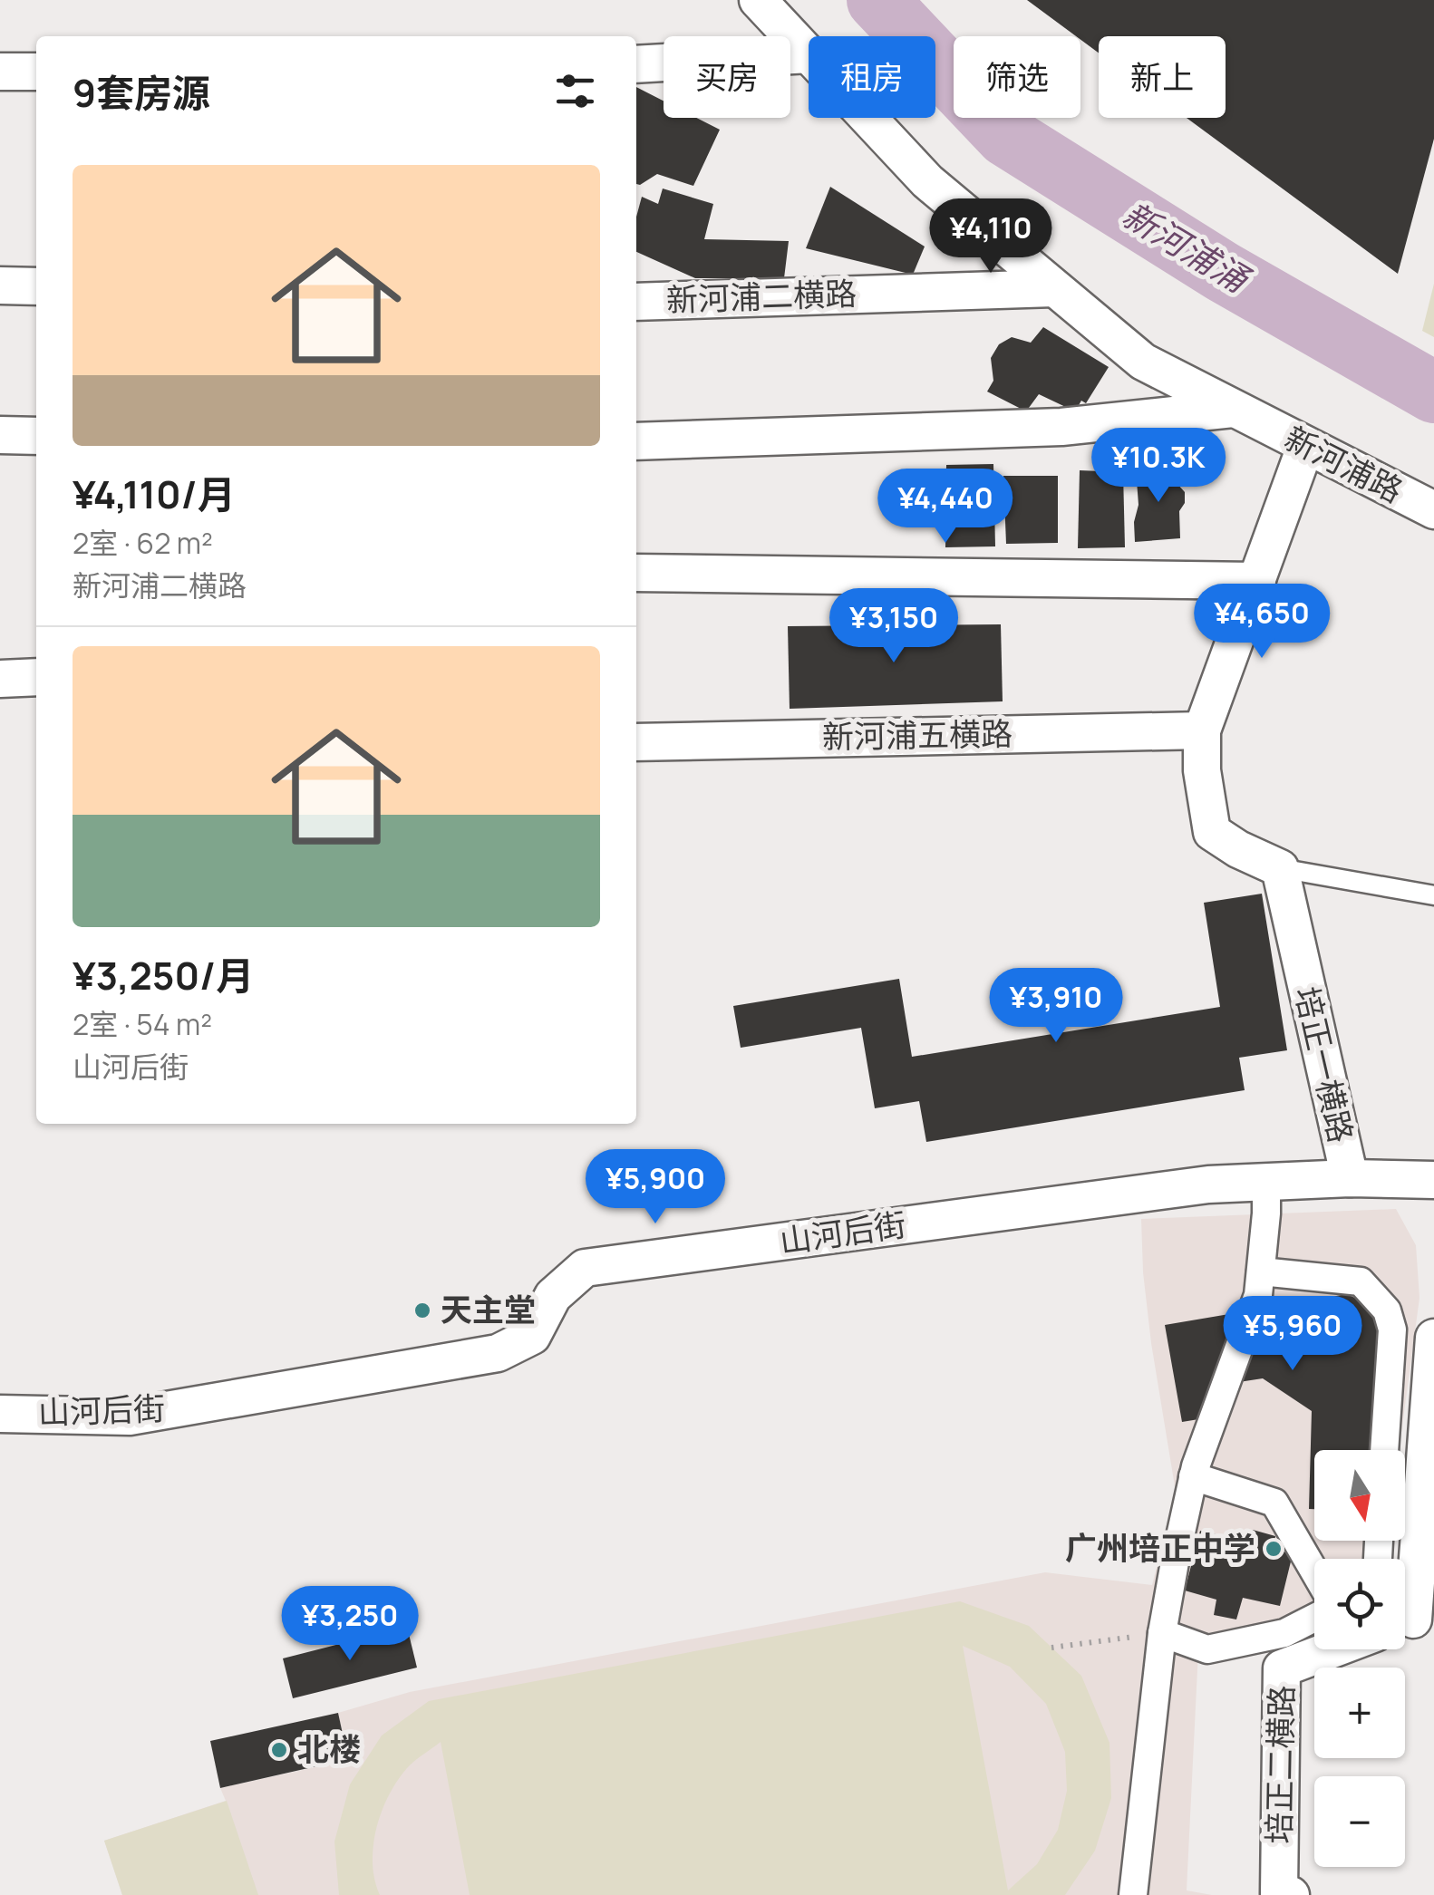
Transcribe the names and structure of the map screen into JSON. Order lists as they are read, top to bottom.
{
  "streets": {
    "street": [
      "新河浦二横路",
      "新河浦路",
      "新河浦五横路",
      "培正一横路",
      "山河后街",
      "培正二横路"
    ]
  },
  "crossings": [
    ["新河浦二横路", "新河浦路"],
    ["培正一横路", "山河后街"]
  ],
  "water": ["新河浦涌"],
  "places": ["天主堂", "广州培正中学", "北楼"],
  "north": "bottom",
  "page": {
    "chip": [
      "买房",
      "租房",
      "筛选",
      "新上"
    ],
    "heading": "9套房源",
    "list": [
      {
        "name": "¥4,110/月",
        "note": "2室 · 62 m² · 新河浦二横路"
      },
      {
        "name": "¥3,250/月",
        "note": "2室 · 54 m² · 山河后街"
      }
    ],
    "price": [
      "¥4,110",
      "¥10.3K",
      "¥4,440",
      "¥4,650",
      "¥3,150",
      "¥3,910",
      "¥5,900",
      "¥5,960",
      "¥3,250"
    ],
    "map_buttons": ["+", "−"]
  }
}
